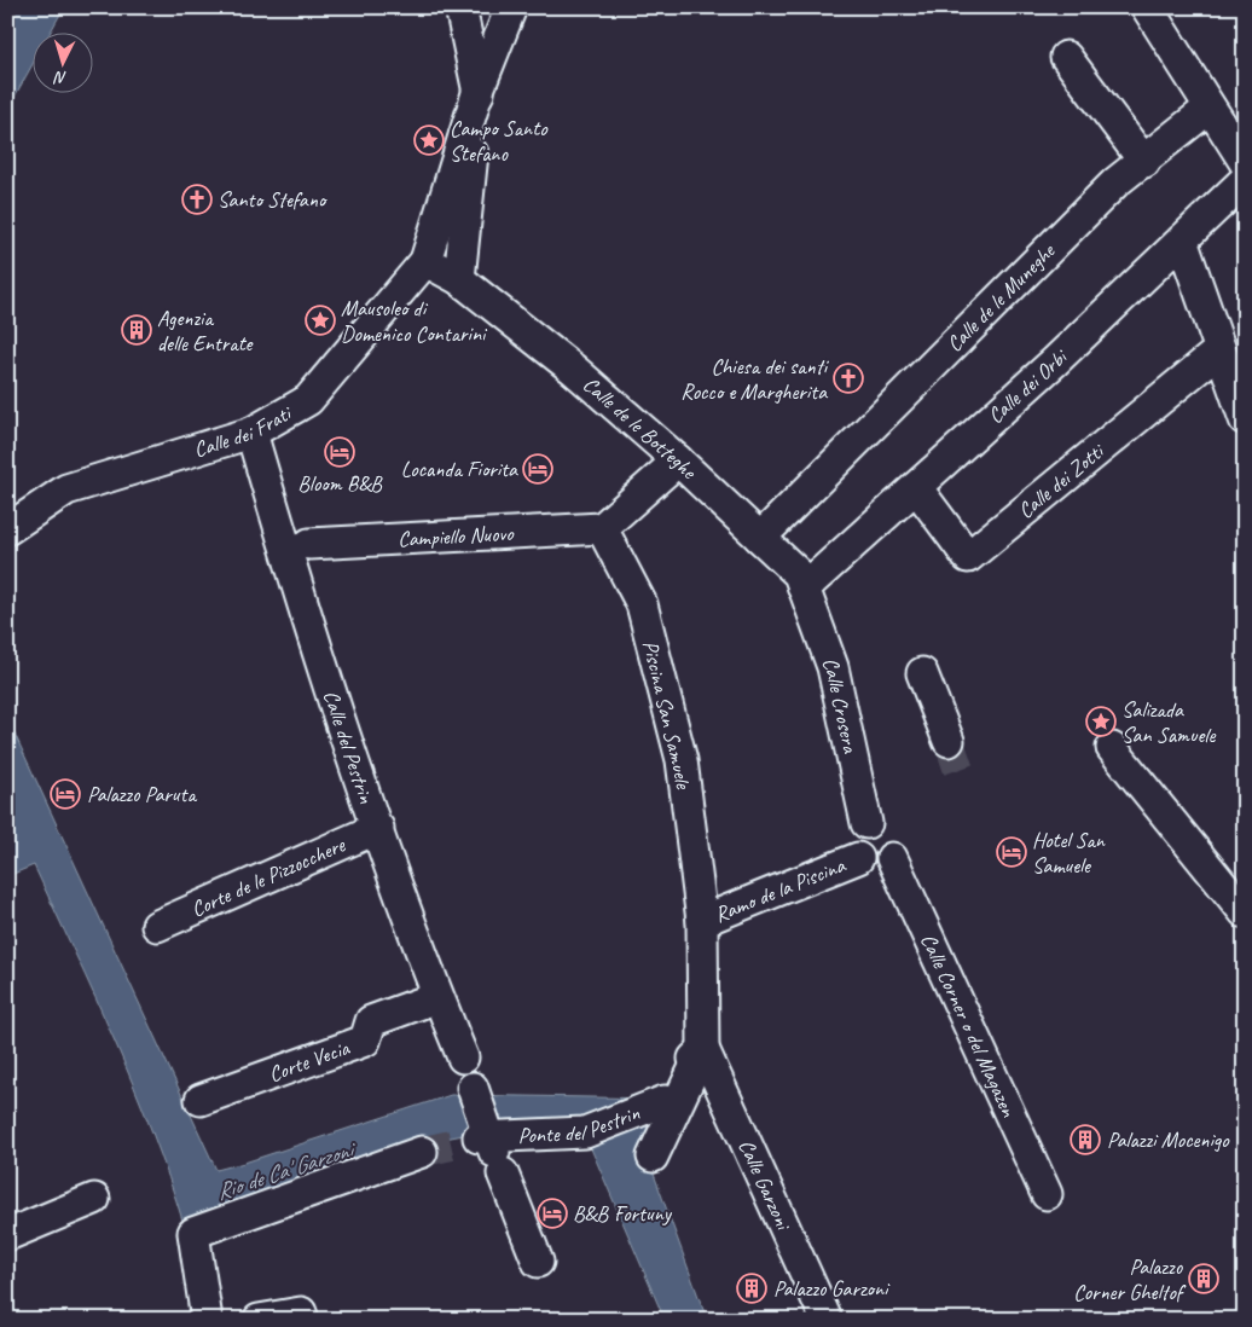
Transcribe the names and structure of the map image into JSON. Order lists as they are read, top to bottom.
{
  "streets": {
    "street": [
      "Calle de le Muneghe",
      "Calle dei Orbi",
      "Calle de le Botteghe",
      "Calle dei Frati",
      "Calle dei Zotti",
      "Campiello Nuovo",
      "Calle Crosera",
      "Piscina San Samuele",
      "Calle del Pestrin",
      "Corte de le Pizzocchere",
      "Ramo de la Piscina",
      "Calle Corner o del Magazen",
      "Corte Vecia",
      "Ponte del Pestrin",
      "Calle Garzoni"
    ]
  },
  "crossings": [
    ["Calle de le Muneghe", "Calle de le Botteghe"],
    ["Calle dei Orbi", "Calle de le Botteghe"],
    ["Calle dei Orbi", "Calle dei Zotti"],
    ["Calle dei Orbi", "Calle Crosera"],
    ["Calle de le Botteghe", "Calle Crosera"],
    ["Calle dei Frati", "Calle del Pestrin"],
    ["Campiello Nuovo", "Piscina San Samuele"],
    ["Campiello Nuovo", "Calle del Pestrin"],
    ["Piscina San Samuele", "Ramo de la Piscina"],
    ["Piscina San Samuele", "Ponte del Pestrin"],
    ["Piscina San Samuele", "Calle Garzoni"],
    ["Calle del Pestrin", "Corte de le Pizzocchere"],
    ["Calle del Pestrin", "Corte Vecia"]
  ],
  "water": ["Rio de Ca' Garzoni"],
  "places": {
    "place": ["Campo Santo Stefano", "Mausoleo di Domenico Contarini", "Salizada San Samuele"],
    "church": ["Santo Stefano", "Chiesa dei santi Rocco e Margherita"],
    "building": [
      "Agenzia delle Entrate",
      "Palazzi Mocenigo",
      "Palazzo Corner Gheltof",
      "Palazzo Garzoni"
    ],
    "hotel": [
      "Bloom B&B",
      "Locanda Fiorita",
      "Palazzo Paruta",
      "Hotel San Samuele",
      "B&B Fortuny"
    ]
  },
  "north": "bottom"
}
